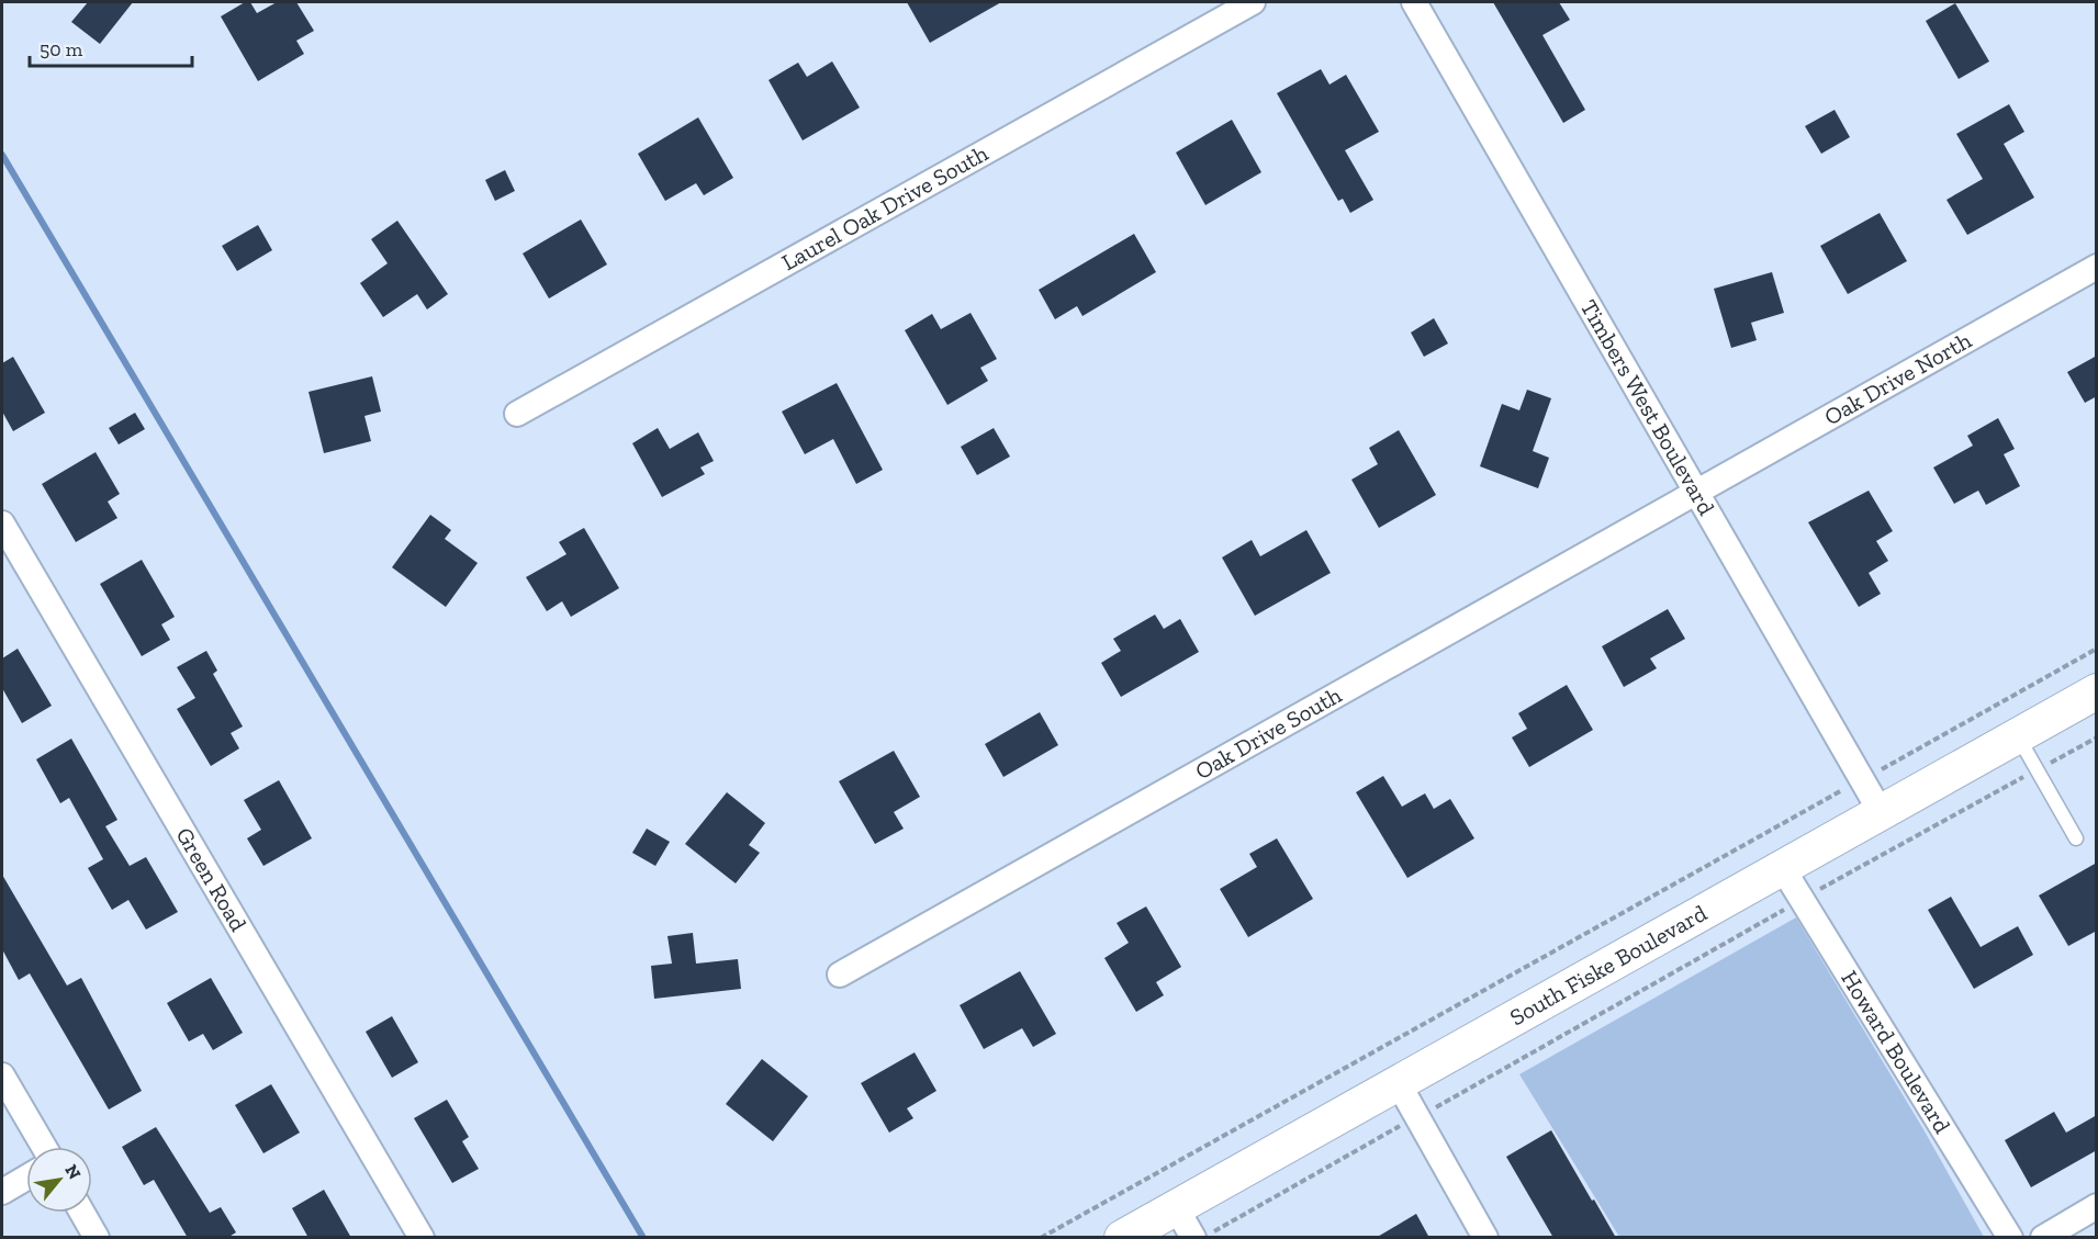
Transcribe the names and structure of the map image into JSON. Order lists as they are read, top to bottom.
{
  "streets": {
    "main road": ["South Fiske Boulevard"],
    "street": [
      "Laurel Oak Drive South",
      "Oak Drive North",
      "Timbers West Boulevard",
      "Oak Drive South",
      "Green Road",
      "Howard Boulevard"
    ]
  },
  "crossings": [
    ["Oak Drive North", "Timbers West Boulevard"],
    ["Oak Drive North", "Oak Drive South"],
    ["Timbers West Boulevard", "Oak Drive South"],
    ["Timbers West Boulevard", "South Fiske Boulevard"],
    ["South Fiske Boulevard", "Howard Boulevard"]
  ],
  "scale_bar": "50 m",
  "north": "top right"
}
